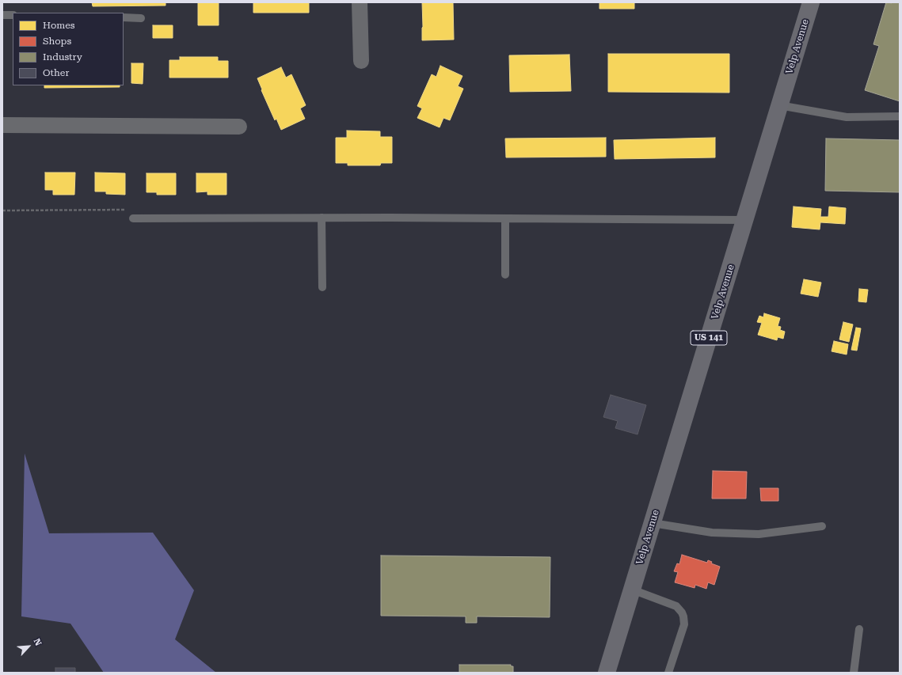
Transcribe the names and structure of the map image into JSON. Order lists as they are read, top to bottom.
{
  "streets": {
    "main road": ["Velp Avenue", "US 141"]
  },
  "legend": [
    "Homes",
    "Shops",
    "Industry",
    "Other"
  ],
  "north": "top right"
}
